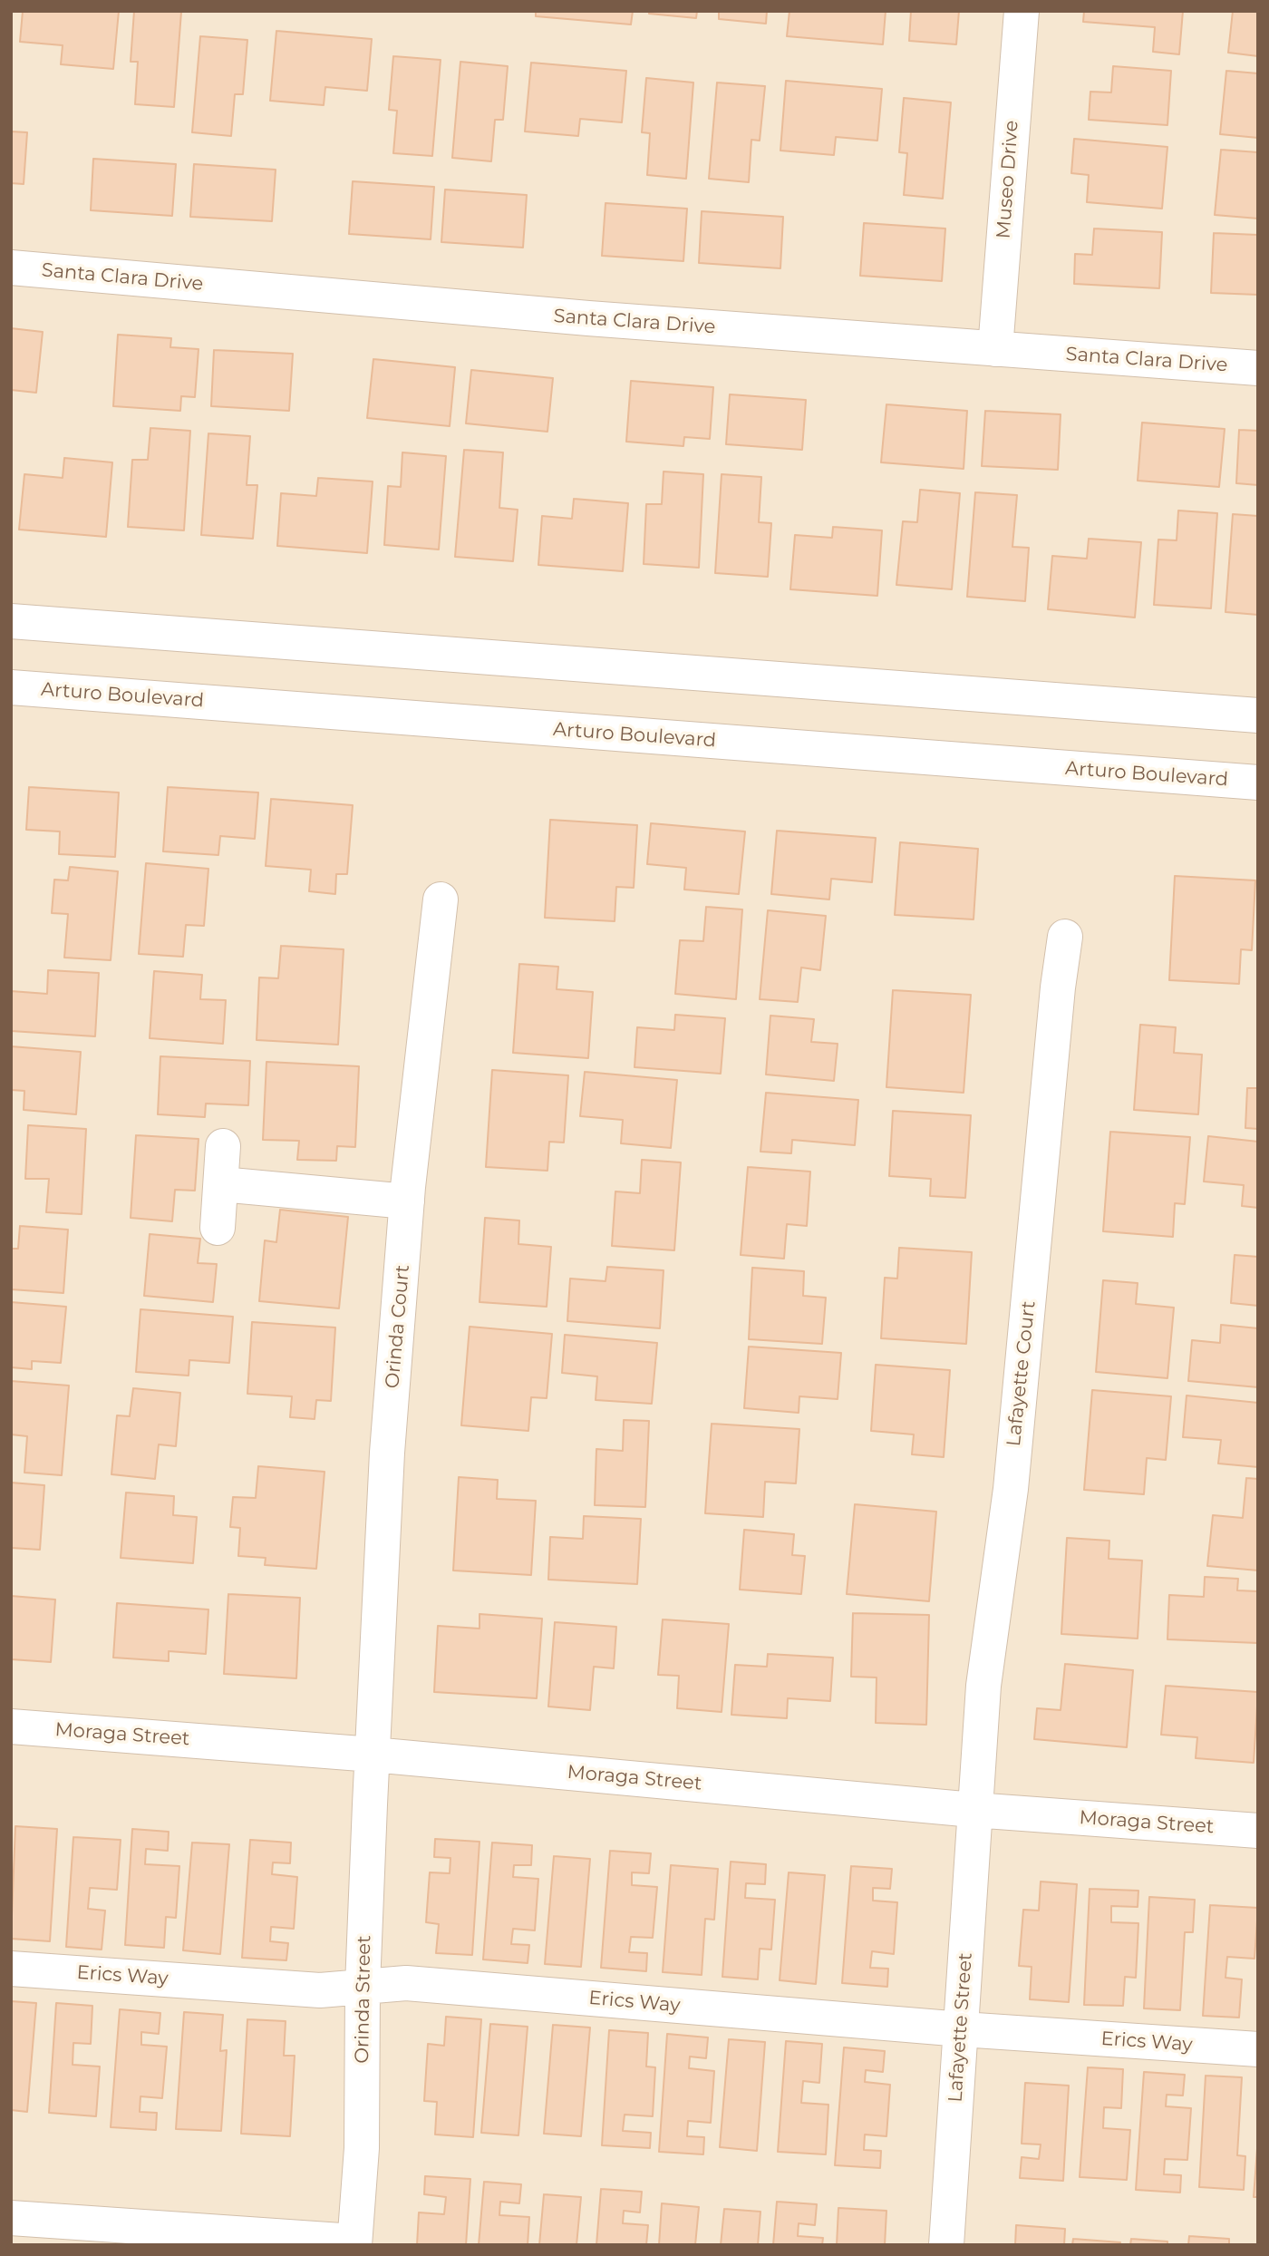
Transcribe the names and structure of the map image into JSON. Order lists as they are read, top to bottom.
{
  "streets": {
    "street": [
      "Museo Drive",
      "Santa Clara Drive",
      "Arturo Boulevard",
      "Orinda Court",
      "Lafayette Court",
      "Moraga Street",
      "Erics Way",
      "Orinda Street",
      "Lafayette Street"
    ]
  },
  "crossings": [
    ["Museo Drive", "Santa Clara Drive"],
    ["Orinda Court", "Moraga Street"],
    ["Orinda Court", "Orinda Street"],
    ["Lafayette Court", "Moraga Street"],
    ["Lafayette Court", "Lafayette Street"],
    ["Moraga Street", "Orinda Street"],
    ["Moraga Street", "Lafayette Street"],
    ["Erics Way", "Orinda Street"],
    ["Erics Way", "Lafayette Street"]
  ]
}
